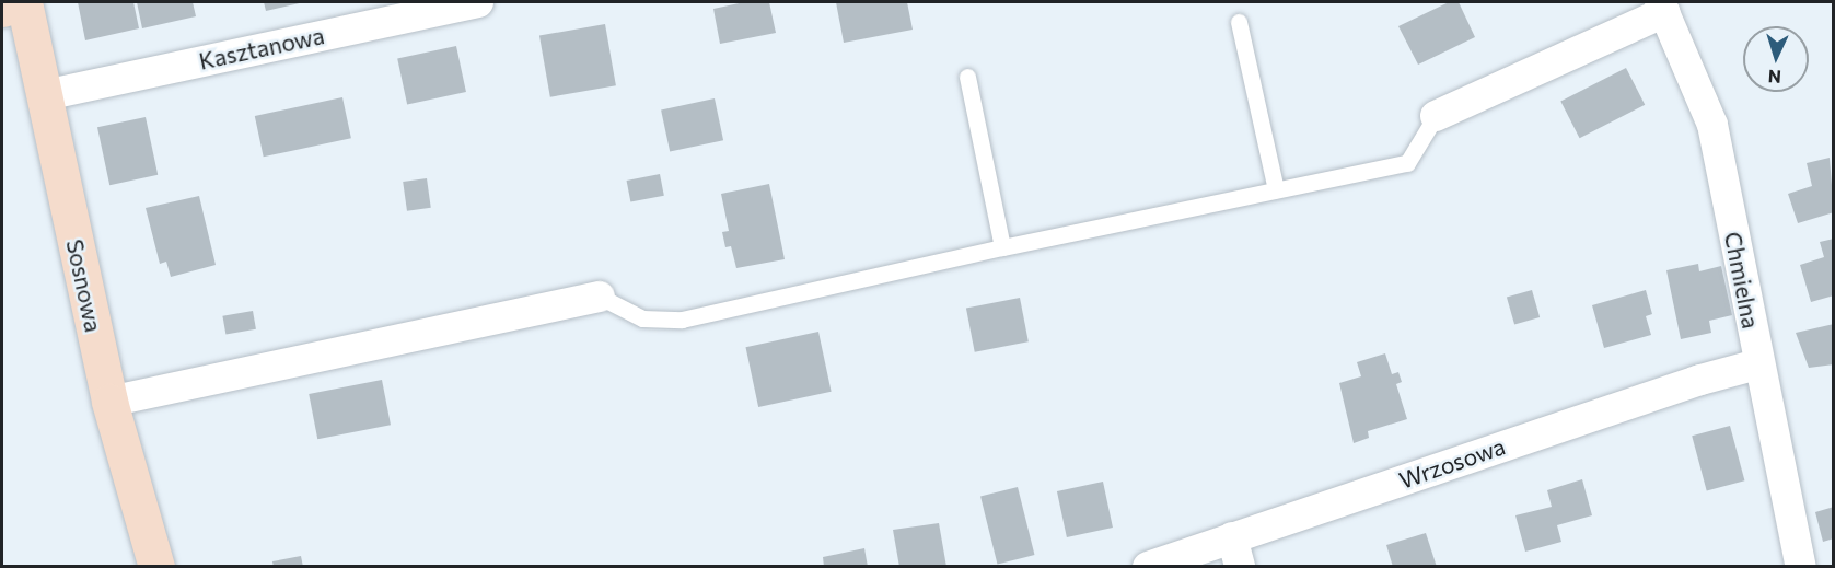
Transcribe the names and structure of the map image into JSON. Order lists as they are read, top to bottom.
{
  "streets": {
    "street": [
      "Kasztanowa",
      "Chmielna",
      "Sosnowa",
      "Wrzosowa"
    ]
  },
  "crossings": [
    ["Kasztanowa", "Sosnowa"],
    ["Chmielna", "Wrzosowa"]
  ],
  "north": "bottom"
}
